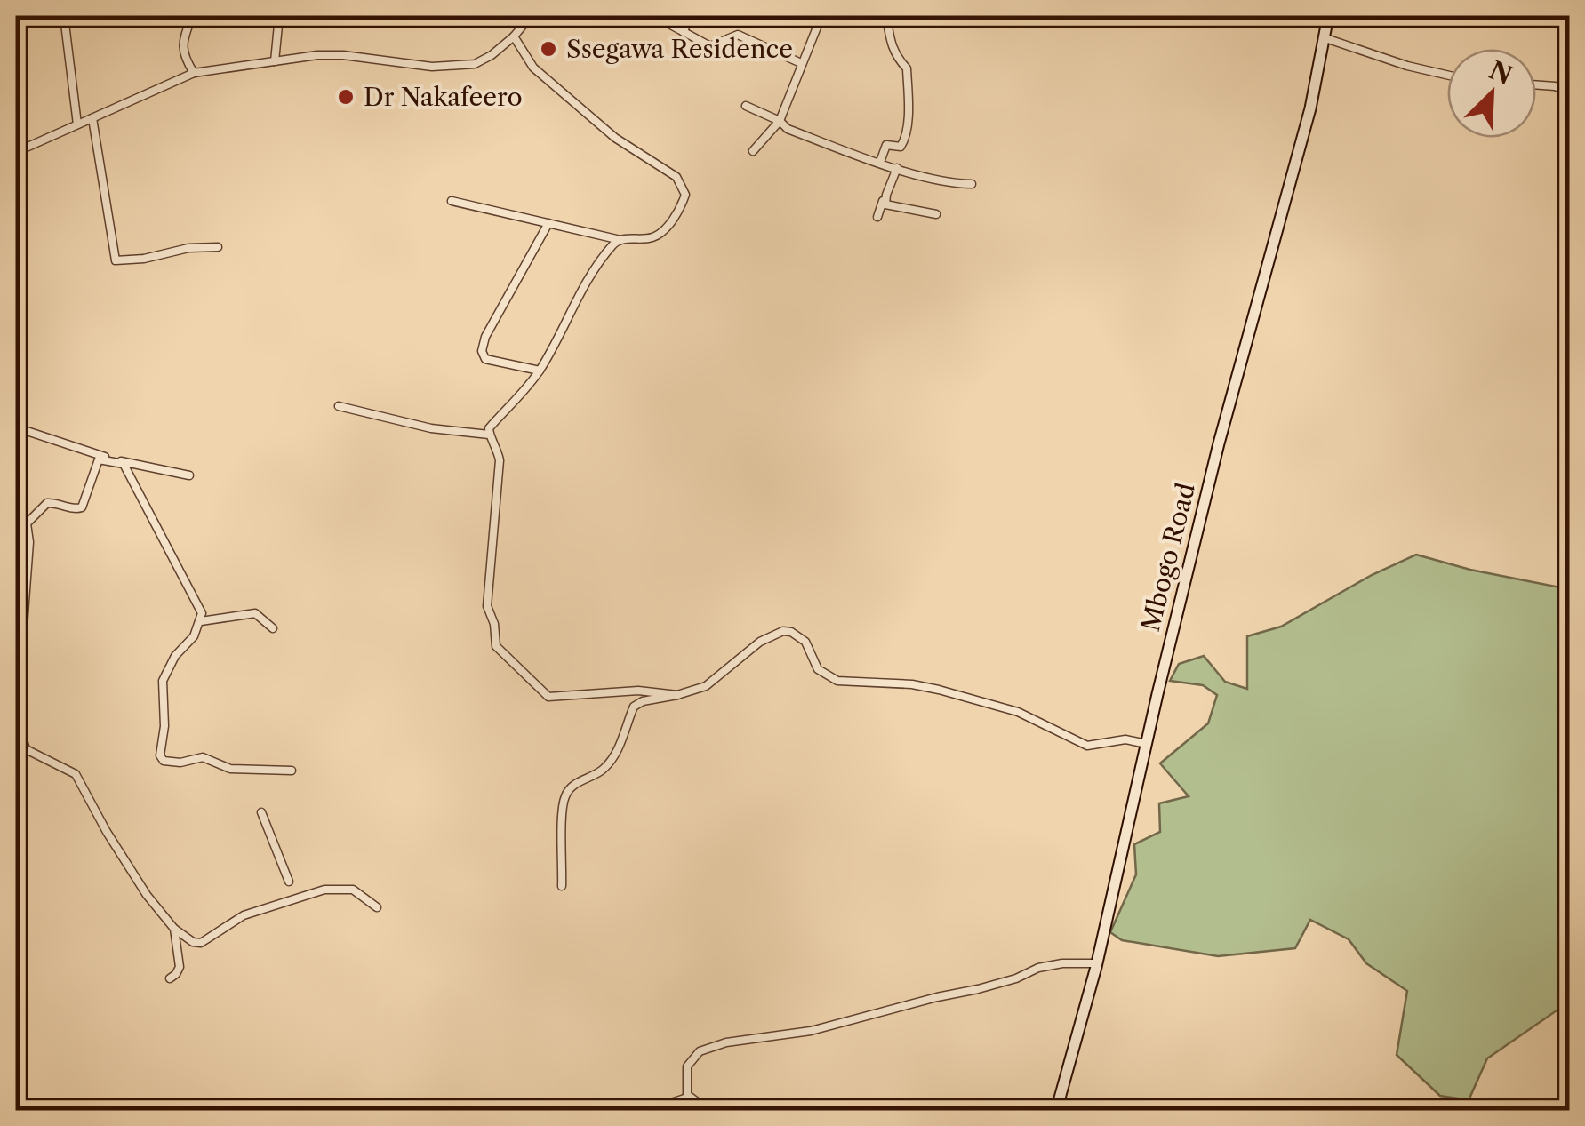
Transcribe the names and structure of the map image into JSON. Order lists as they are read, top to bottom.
{
  "streets": {
    "main road": ["Mbogo Road"]
  },
  "places": ["Ssegawa Residence", "Dr Nakafeero"],
  "north": "top right"
}
